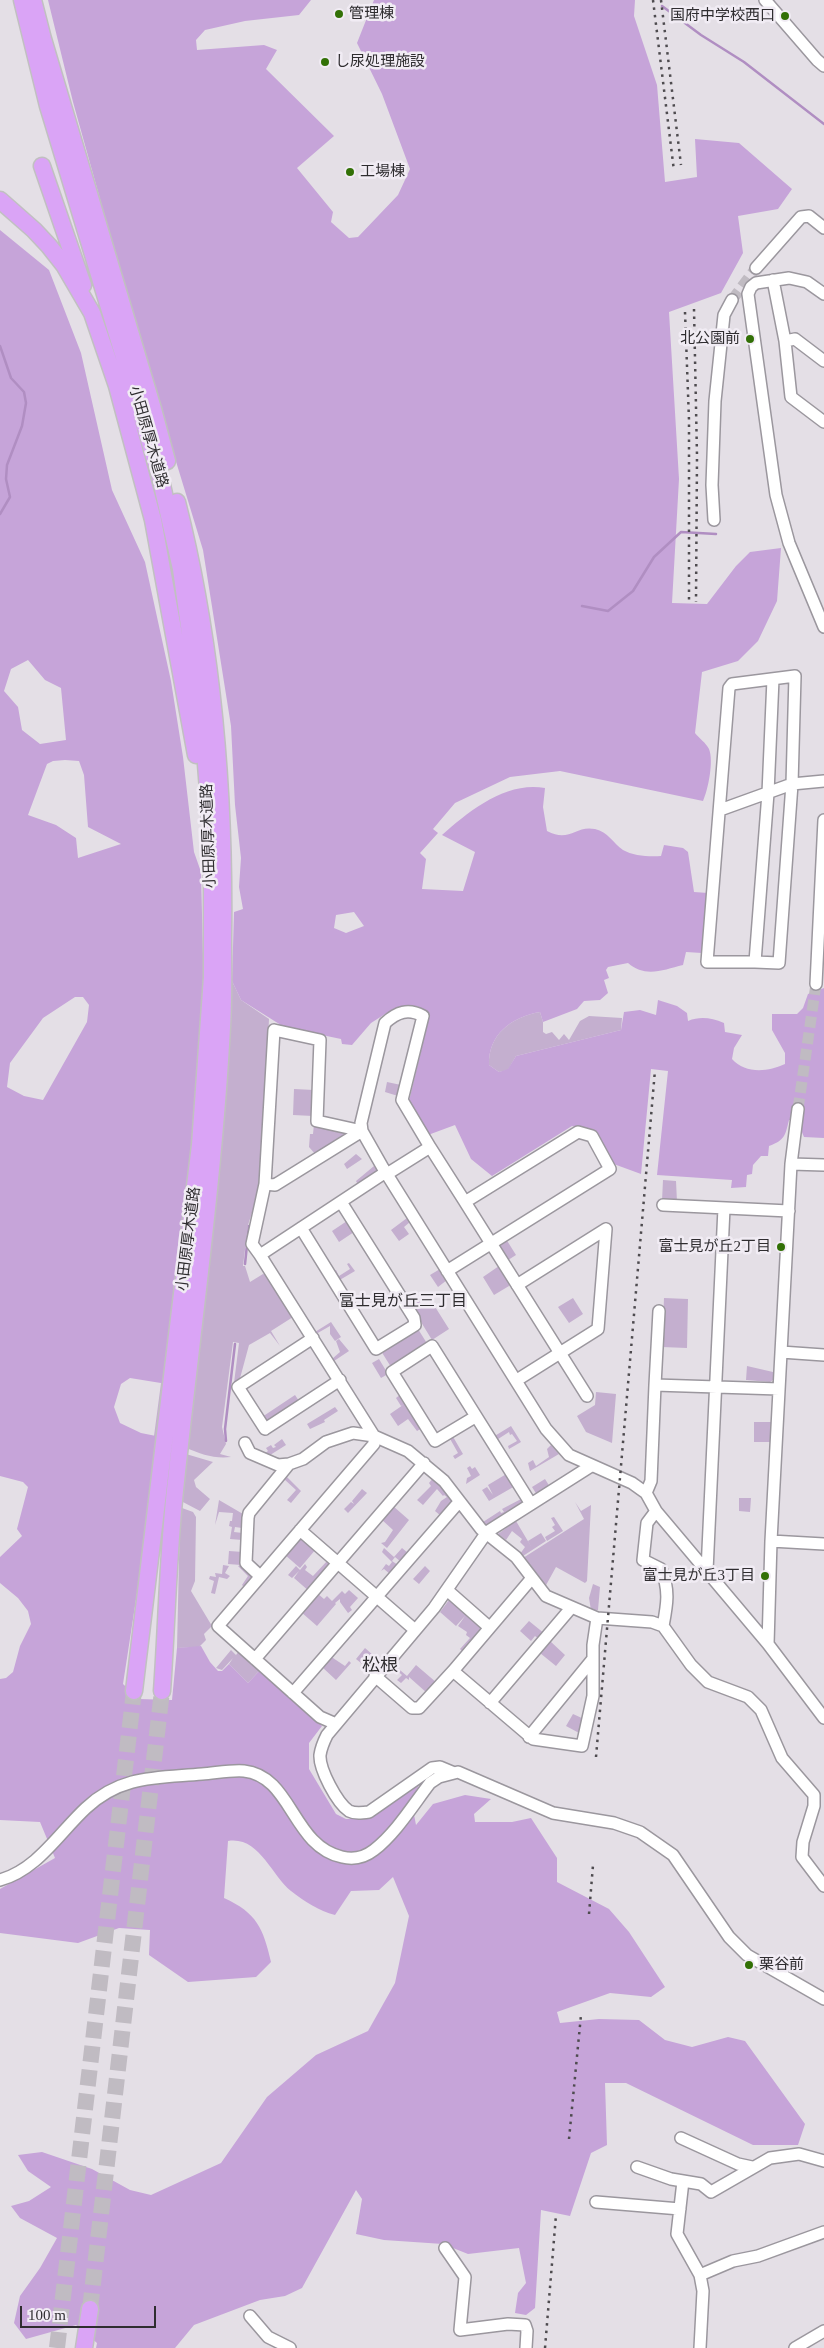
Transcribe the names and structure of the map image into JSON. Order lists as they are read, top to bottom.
{
  "streets": {
    "highway": ["小田原厚木道路"]
  },
  "districts": ["富士見が丘三丁目", "松根"],
  "places": [
    "管理棟",
    "国府中学校西口",
    "し尿処理施設",
    "工場棟",
    "北公園前",
    "富士見が丘2丁目",
    "富士見が丘3丁目",
    "栗谷前"
  ],
  "scale_bar": "100 m"
}
